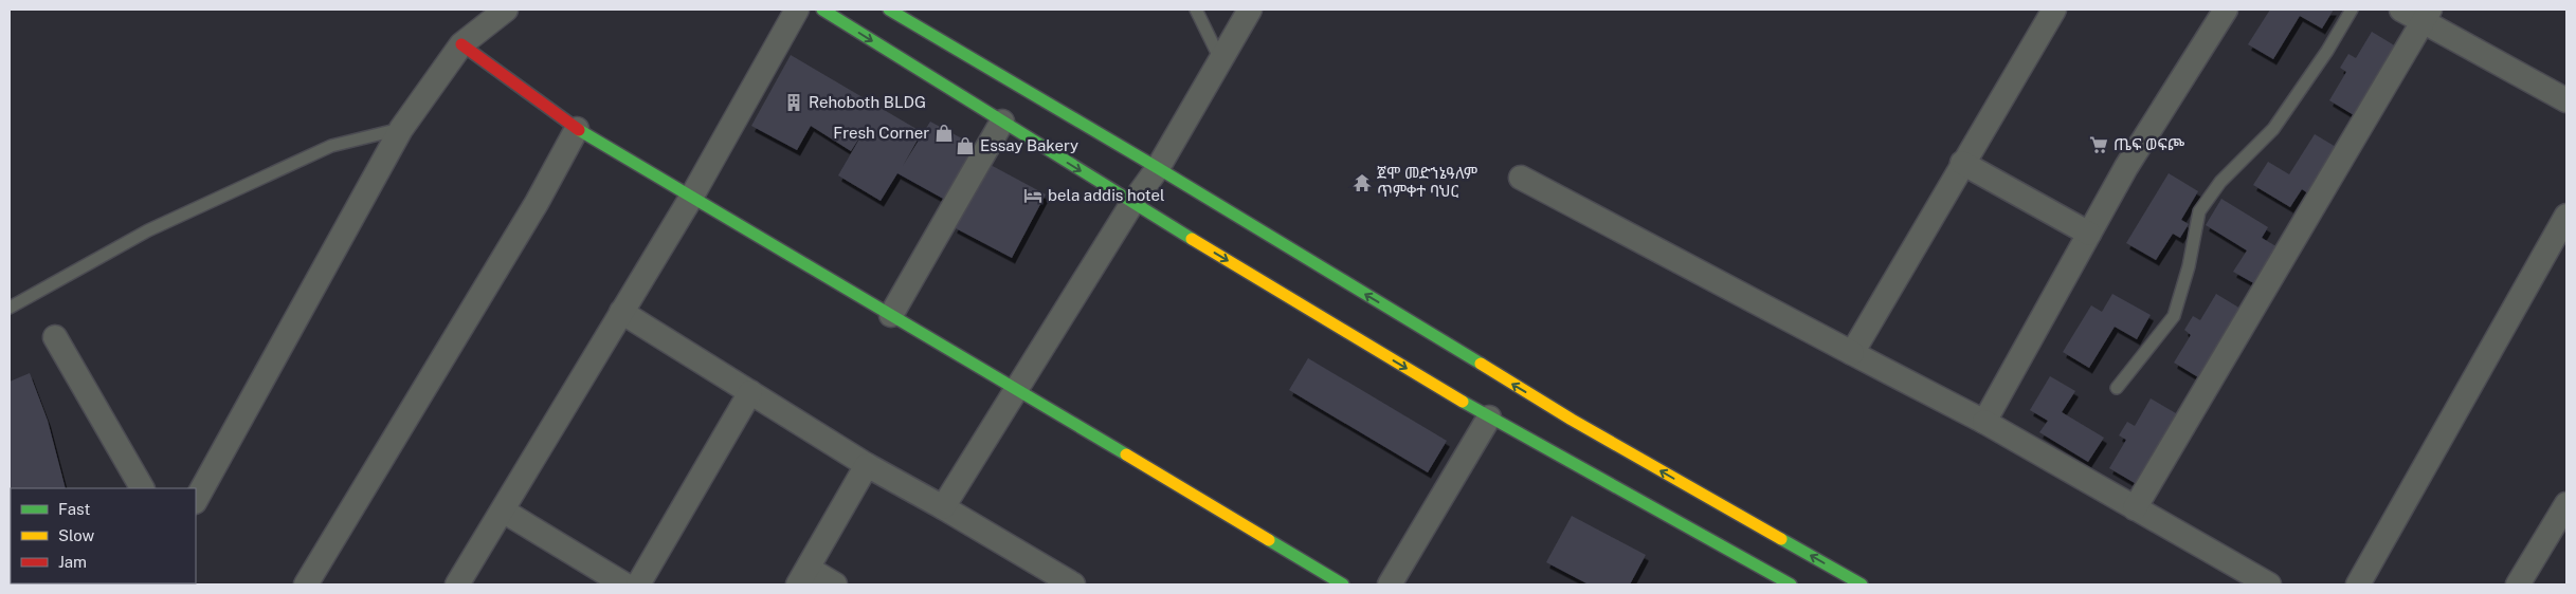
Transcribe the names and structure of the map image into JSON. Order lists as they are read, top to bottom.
{
  "places": {
    "building": ["Rehoboth BLDG"],
    "shop": ["Fresh Corner", "Essay Bakery"],
    "supermarket": ["ጤፍ ወፍጮ"],
    "temple": ["ጀሞ መድኀኔዓለም ጥምቀተ ባህር"],
    "hotel": ["bela addis hotel"]
  },
  "legend": ["Fast", "Slow", "Jam"]
}
